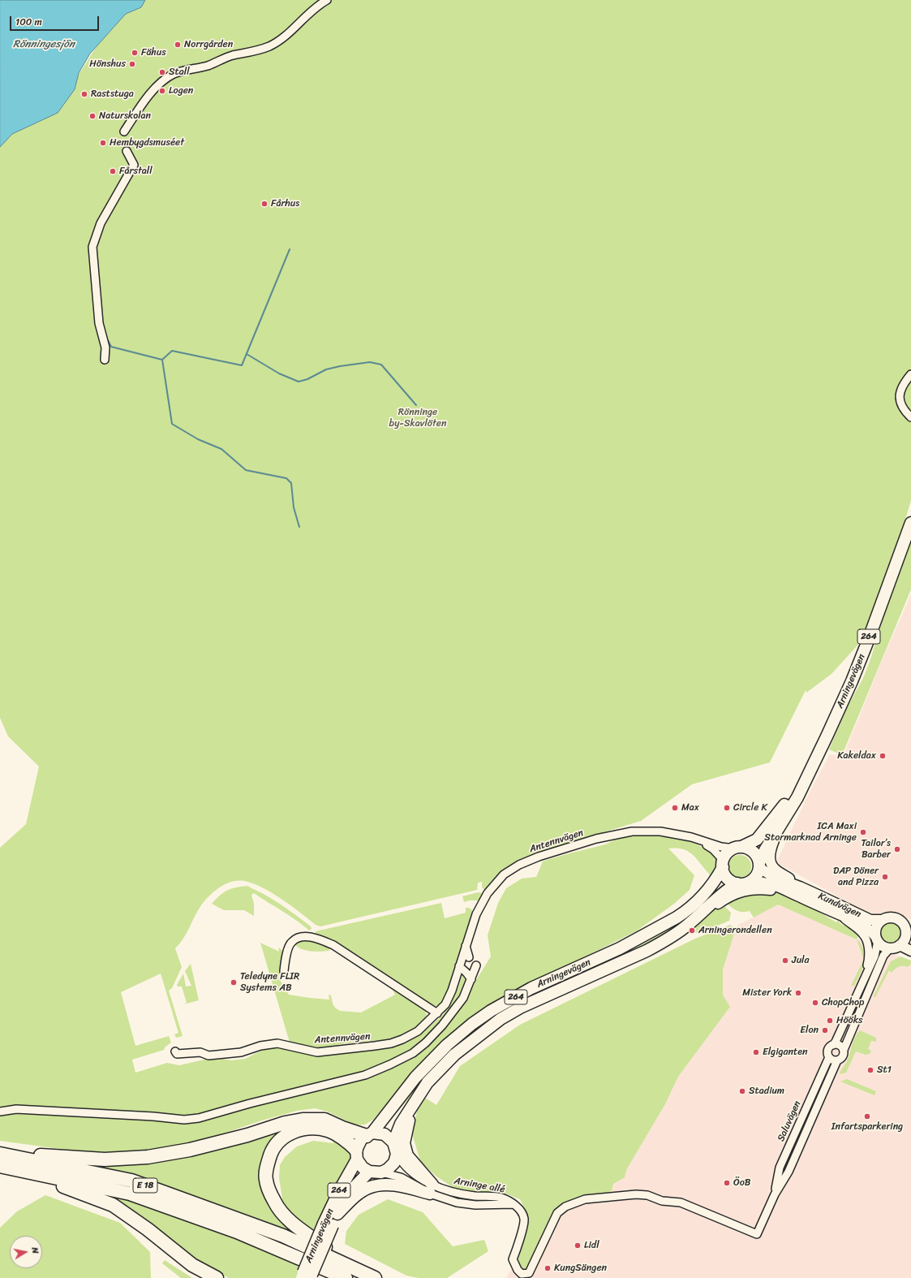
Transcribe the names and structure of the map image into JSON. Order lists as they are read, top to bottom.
{
  "streets": {
    "highway": ["E 18"],
    "main road": ["264", "Arningevägen"],
    "street": [
      "Antennvägen",
      "Kundvägen",
      "Saluvägen",
      "Arninge allé"
    ]
  },
  "crossings": [
    ["264", "Arningevägen"],
    ["264", "Antennvägen"],
    ["264", "Kundvägen"],
    ["Arningevägen", "Antennvägen"],
    ["Arningevägen", "Kundvägen"],
    ["Arningevägen", "Arninge allé"],
    ["Antennvägen", "Kundvägen"],
    ["Kundvägen", "Saluvägen"],
    ["Saluvägen", "Arninge allé"]
  ],
  "water": ["Rönningesjön"],
  "parks": ["Rönninge by-Skavlöten"],
  "places": [
    "Norrgården",
    "Fähus",
    "Hönshus",
    "Stall",
    "Logen",
    "Raststuga",
    "Naturskolan",
    "Hembygdsmuséet",
    "Fårstall",
    "Fårhus",
    "Kakeldax",
    "Max",
    "Circle K",
    "ICA Maxi Stormarknad Arninge",
    "Tailor’s Barber",
    "DAP Döner and Pizza",
    "Arningerondellen",
    "Jula",
    "Teledyne FLIR Systems AB",
    "Mister York",
    "ChopChop",
    "Hööks",
    "Elon",
    "Elgiganten",
    "St1",
    "Stadium",
    "Infartsparkering",
    "ÖoB",
    "Lidl",
    "KungSängen"
  ],
  "scale_bar": "100 m",
  "north": "right"
}
